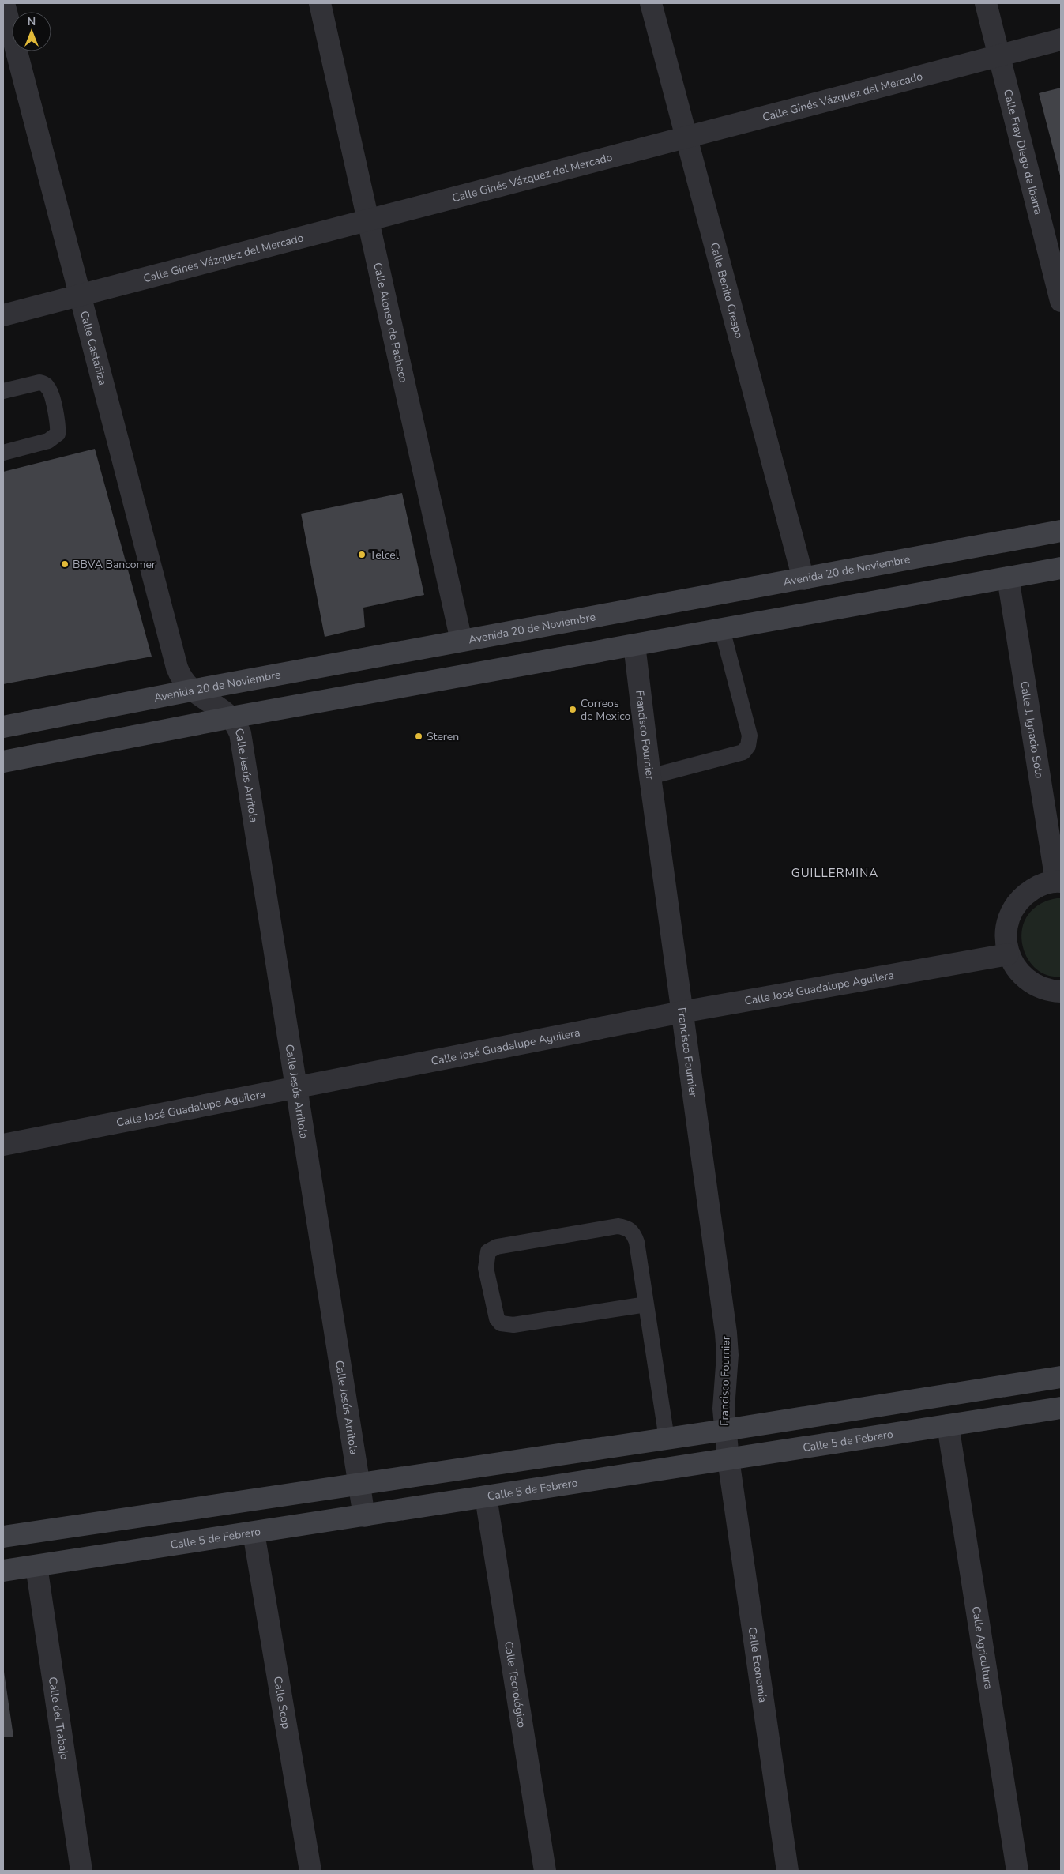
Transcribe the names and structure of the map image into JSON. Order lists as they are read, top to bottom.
{
  "streets": {
    "street": [
      "Calle Ginés Vázquez del Mercado",
      "Calle Fray Diego de Ibarra",
      "Calle Benito Crespo",
      "Calle Alonso de Pacheco",
      "Calle Castañiza",
      "Avenida 20 de Noviembre",
      "Calle J. Ignacio Soto",
      "Francisco Fournier",
      "Calle Jesús Arritola",
      "Calle José Guadalupe Aguilera",
      "Calle 5 de Febrero",
      "Calle Agricultura",
      "Calle Economía",
      "Calle Tecnológico",
      "Calle Scop",
      "Calle del Trabajo"
    ]
  },
  "crossings": [
    ["Calle Ginés Vázquez del Mercado", "Calle Fray Diego de Ibarra"],
    ["Calle Ginés Vázquez del Mercado", "Calle Benito Crespo"],
    ["Calle Ginés Vázquez del Mercado", "Calle Alonso de Pacheco"],
    ["Calle Ginés Vázquez del Mercado", "Calle Castañiza"],
    ["Calle Benito Crespo", "Avenida 20 de Noviembre"],
    ["Calle Alonso de Pacheco", "Avenida 20 de Noviembre"],
    ["Calle Castañiza", "Avenida 20 de Noviembre"],
    ["Calle Castañiza", "Calle Jesús Arritola"],
    ["Avenida 20 de Noviembre", "Calle Jesús Arritola"],
    ["Francisco Fournier", "Calle José Guadalupe Aguilera"],
    ["Francisco Fournier", "Calle 5 de Febrero"],
    ["Francisco Fournier", "Calle Economía"],
    ["Calle Jesús Arritola", "Calle José Guadalupe Aguilera"],
    ["Calle Jesús Arritola", "Calle 5 de Febrero"],
    ["Calle 5 de Febrero", "Calle Agricultura"],
    ["Calle 5 de Febrero", "Calle Economía"],
    ["Calle 5 de Febrero", "Calle Tecnológico"],
    ["Calle 5 de Febrero", "Calle Scop"],
    ["Calle 5 de Febrero", "Calle del Trabajo"]
  ],
  "districts": ["GUILLERMINA"],
  "places": [
    "Telcel",
    "BBVA Bancomer",
    "Correos de Mexico",
    "Steren"
  ],
  "north": "top"
}
